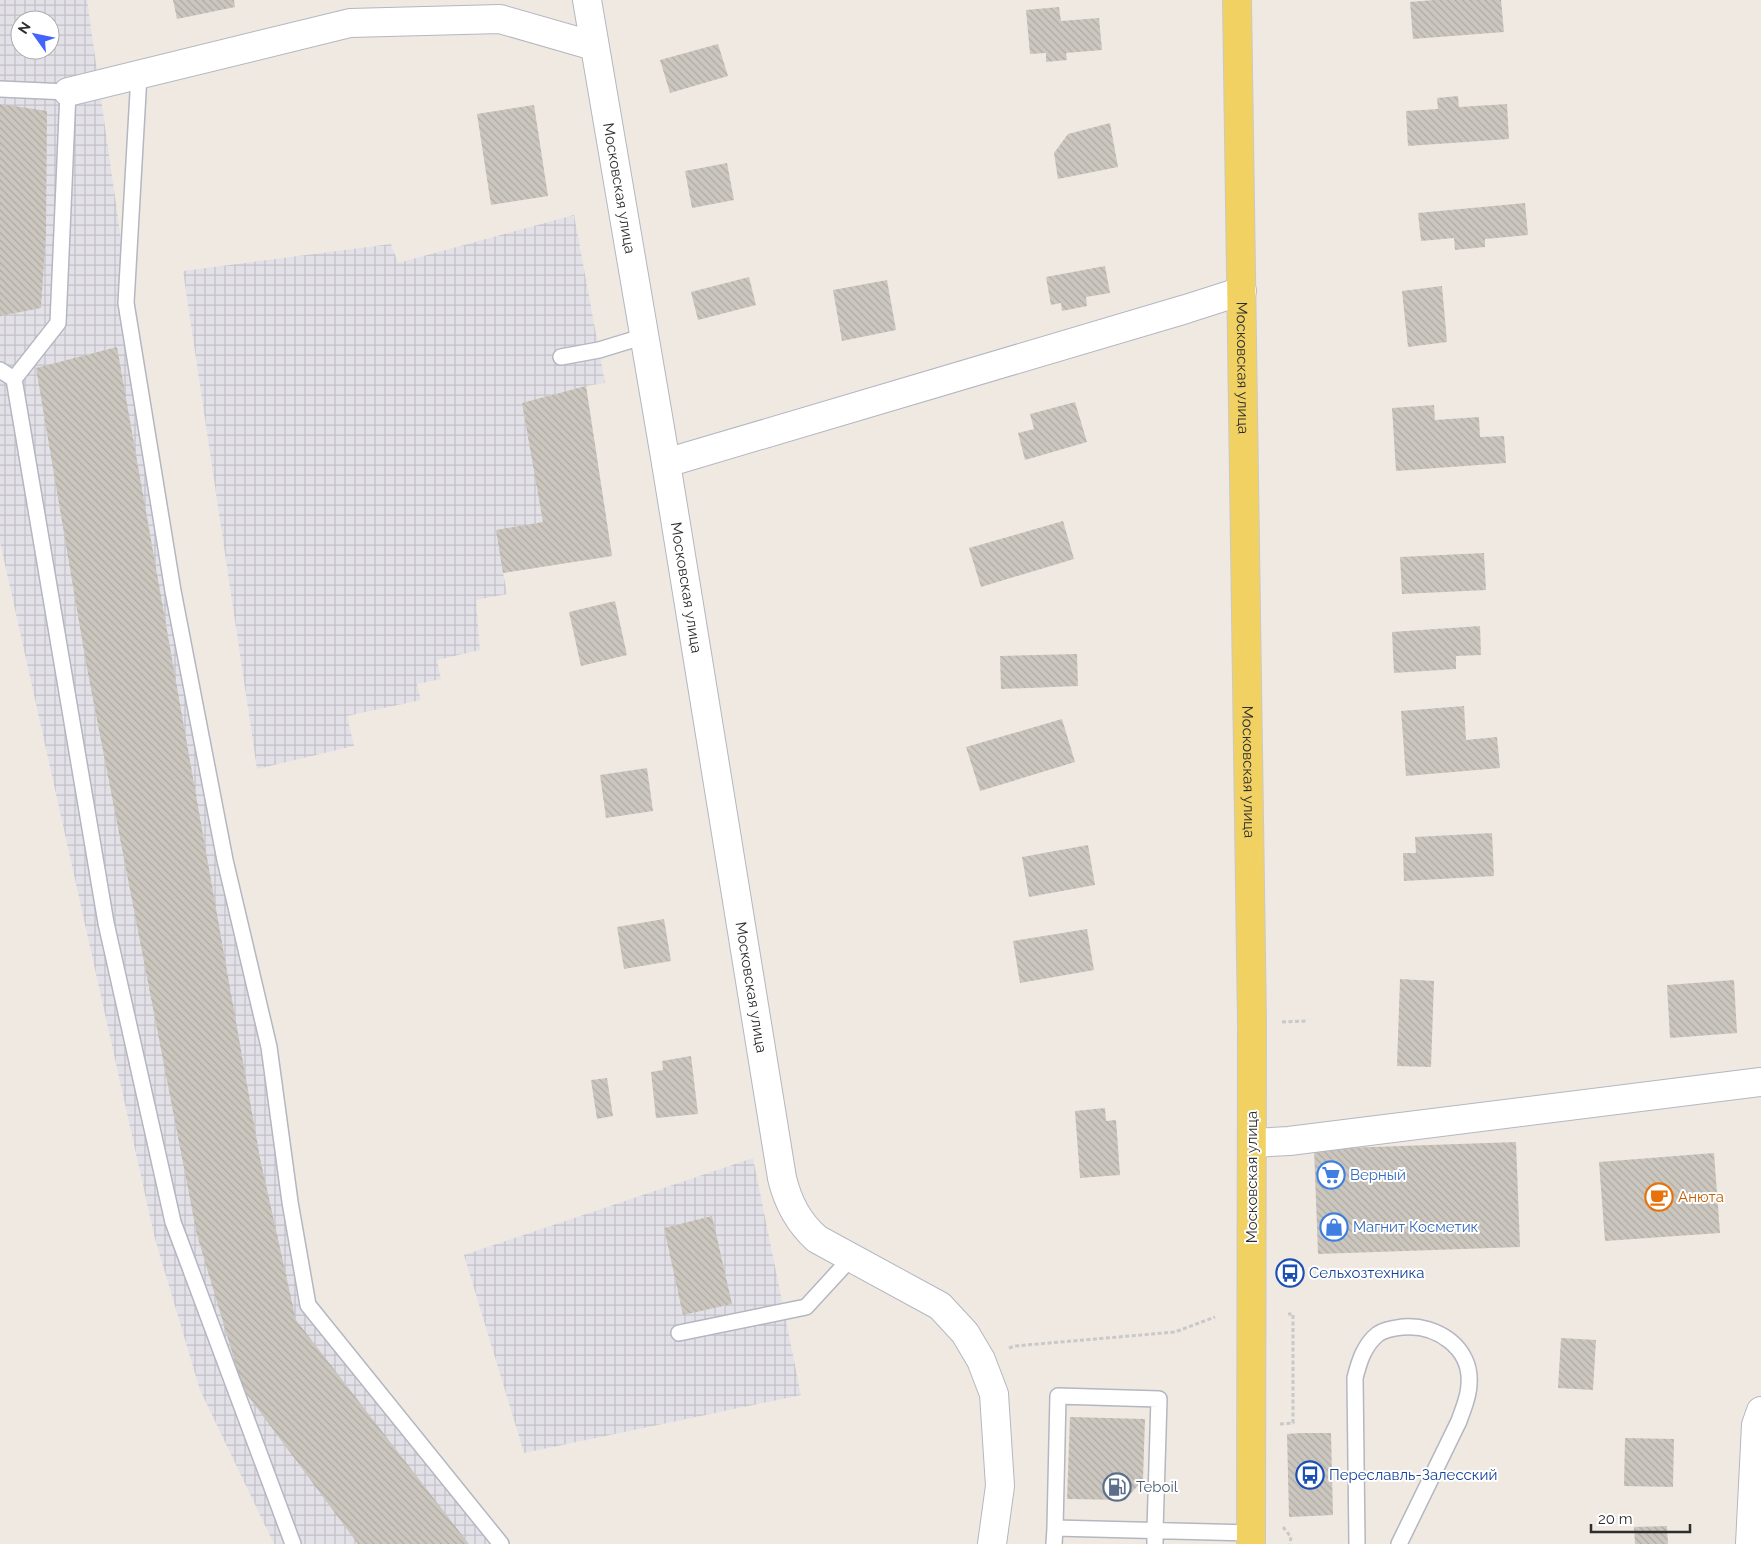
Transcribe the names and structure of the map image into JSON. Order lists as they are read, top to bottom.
{
  "streets": {
    "main road": ["Московская улица"]
  },
  "places": {
    "supermarket": ["Верный"],
    "cafe": ["Анюта"],
    "shop": ["Магнит Косметик"],
    "bus stop": ["Сельхозтехника", "Переславль-Залесский"],
    "fuel station": ["Teboil"]
  },
  "scale_bar": "20 m",
  "north": "top left"
}
